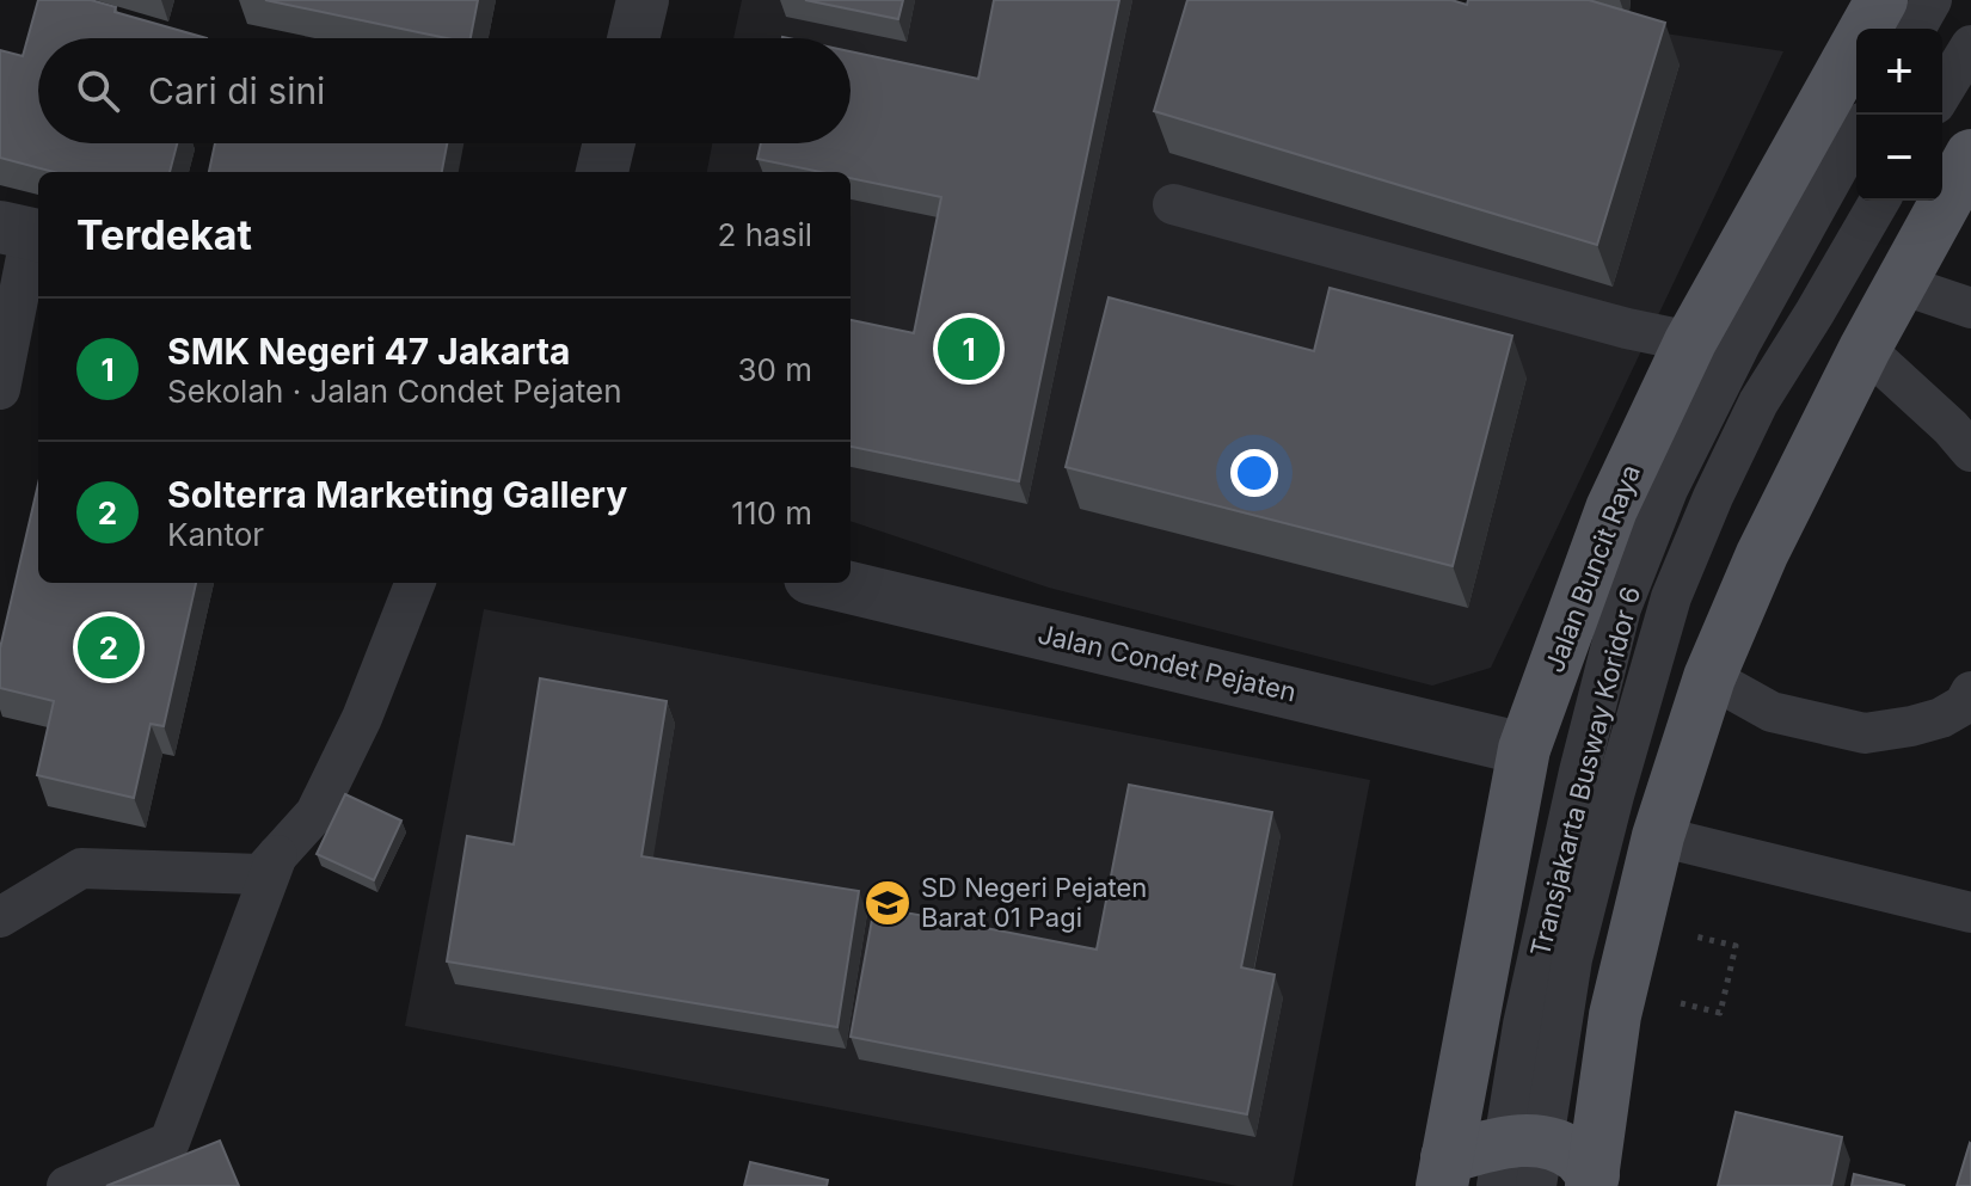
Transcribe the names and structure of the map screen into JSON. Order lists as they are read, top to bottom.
{
  "streets": {
    "main road": ["Jalan Buncit Raya"],
    "street": ["Jalan Condet Pejaten"],
    "lane": ["Transjakarta Busway Koridor 6"]
  },
  "crossings": [
    ["Jalan Buncit Raya", "Jalan Condet Pejaten"]
  ],
  "places": {
    "school or university": ["SD Negeri Pejaten Barat 01 Pagi"]
  },
  "page": {
    "map_buttons": ["+", "−"],
    "search": "Cari di sini",
    "heading": ["Terdekat", "2 hasil"],
    "list": [
      {
        "mark": "1",
        "name": "SMK Negeri 47 Jakarta",
        "note": "Sekolah · Jalan Condet Pejaten",
        "value": "30 m"
      },
      {
        "mark": "2",
        "name": "Solterra Marketing Gallery",
        "note": "Kantor",
        "value": "110 m"
      }
    ],
    "pins": ["1", "2"]
  }
}
